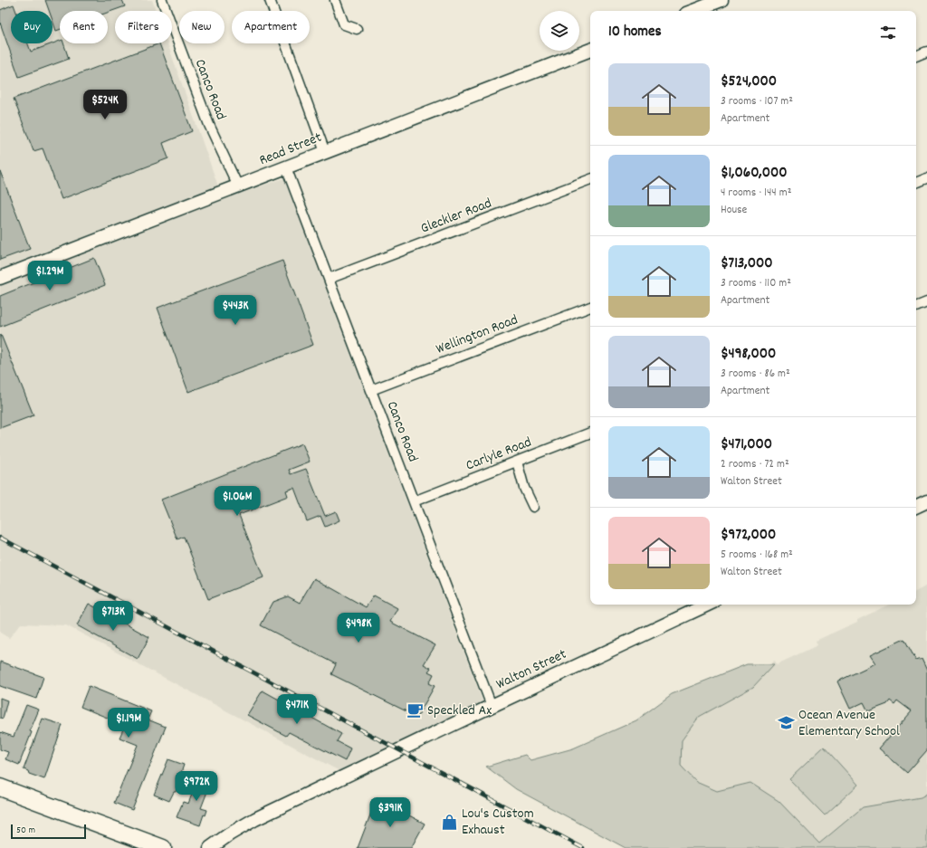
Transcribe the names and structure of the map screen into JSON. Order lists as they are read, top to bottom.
{
  "streets": {
    "street": [
      "Canco Road",
      "Read Street",
      "Gleckler Road",
      "Wellington Road",
      "Carlyle Road",
      "Walton Street"
    ]
  },
  "crossings": [
    ["Canco Road", "Read Street"],
    ["Canco Road", "Gleckler Road"],
    ["Canco Road", "Wellington Road"],
    ["Canco Road", "Carlyle Road"],
    ["Canco Road", "Walton Street"]
  ],
  "places": {
    "cafe": ["Speckled Ax"],
    "school or university": ["Ocean Avenue Elementary School"],
    "shop": ["Lou's Custom Exhaust"]
  },
  "scale_bar": "50 m",
  "page": {
    "chip": [
      "Buy",
      "Rent",
      "Filters",
      "New",
      "Apartment"
    ],
    "heading": "10 homes",
    "list": [
      {
        "name": "$524,000",
        "note": "3 rooms · 107 m² · Apartment"
      },
      {
        "name": "$1,060,000",
        "note": "4 rooms · 144 m² · House"
      },
      {
        "name": "$713,000",
        "note": "3 rooms · 110 m² · Apartment"
      },
      {
        "name": "$498,000",
        "note": "3 rooms · 86 m² · Apartment"
      },
      {
        "name": "$471,000",
        "note": "2 rooms · 72 m² · Walton Street"
      },
      {
        "name": "$972,000",
        "note": "5 rooms · 168 m² · Walton Street"
      }
    ],
    "price": [
      "$524K",
      "$1.29M",
      "$443K",
      "$1.06M",
      "$713K",
      "$498K",
      "$471K",
      "$1.19M",
      "$972K",
      "$391K"
    ],
    "scale": "50 m"
  }
}
